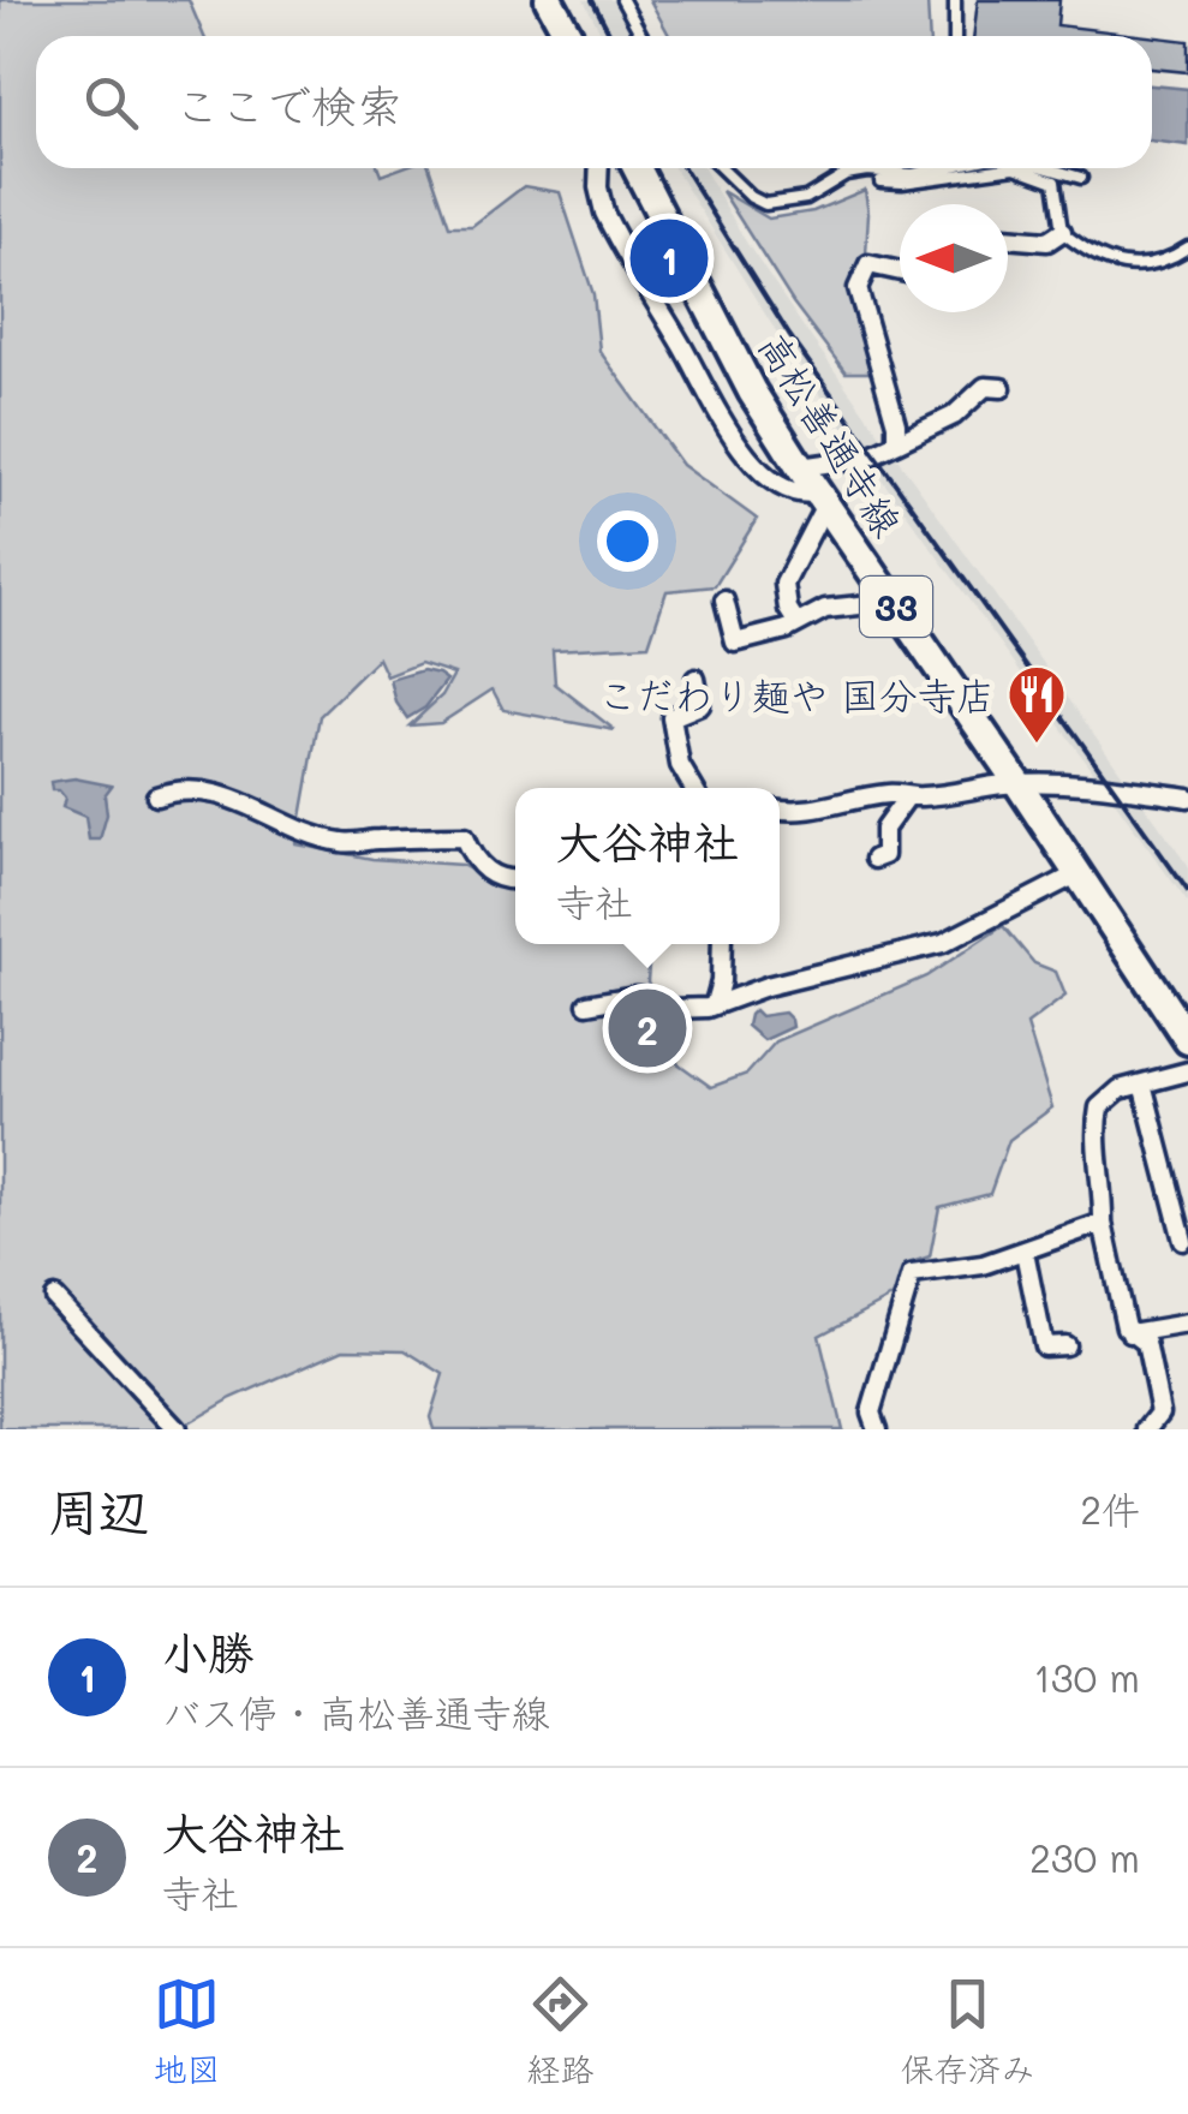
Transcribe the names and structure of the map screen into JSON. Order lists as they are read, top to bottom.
{
  "streets": {
    "main road": ["高松善通寺線", "33"]
  },
  "places": {
    "restaurant": ["こだわり麺や 国分寺店"]
  },
  "north": "left",
  "page": {
    "search": "ここで検索",
    "pins": ["1", "2"],
    "popup": ["大谷神社", "寺社"],
    "heading": ["周辺", "2件"],
    "list": [
      {
        "mark": "1",
        "name": "小勝",
        "note": "バス停 · 高松善通寺線",
        "value": "130 m"
      },
      {
        "mark": "2",
        "name": "大谷神社",
        "note": "寺社",
        "value": "230 m"
      }
    ],
    "nav": ["地図", "経路", "保存済み"]
  }
}
